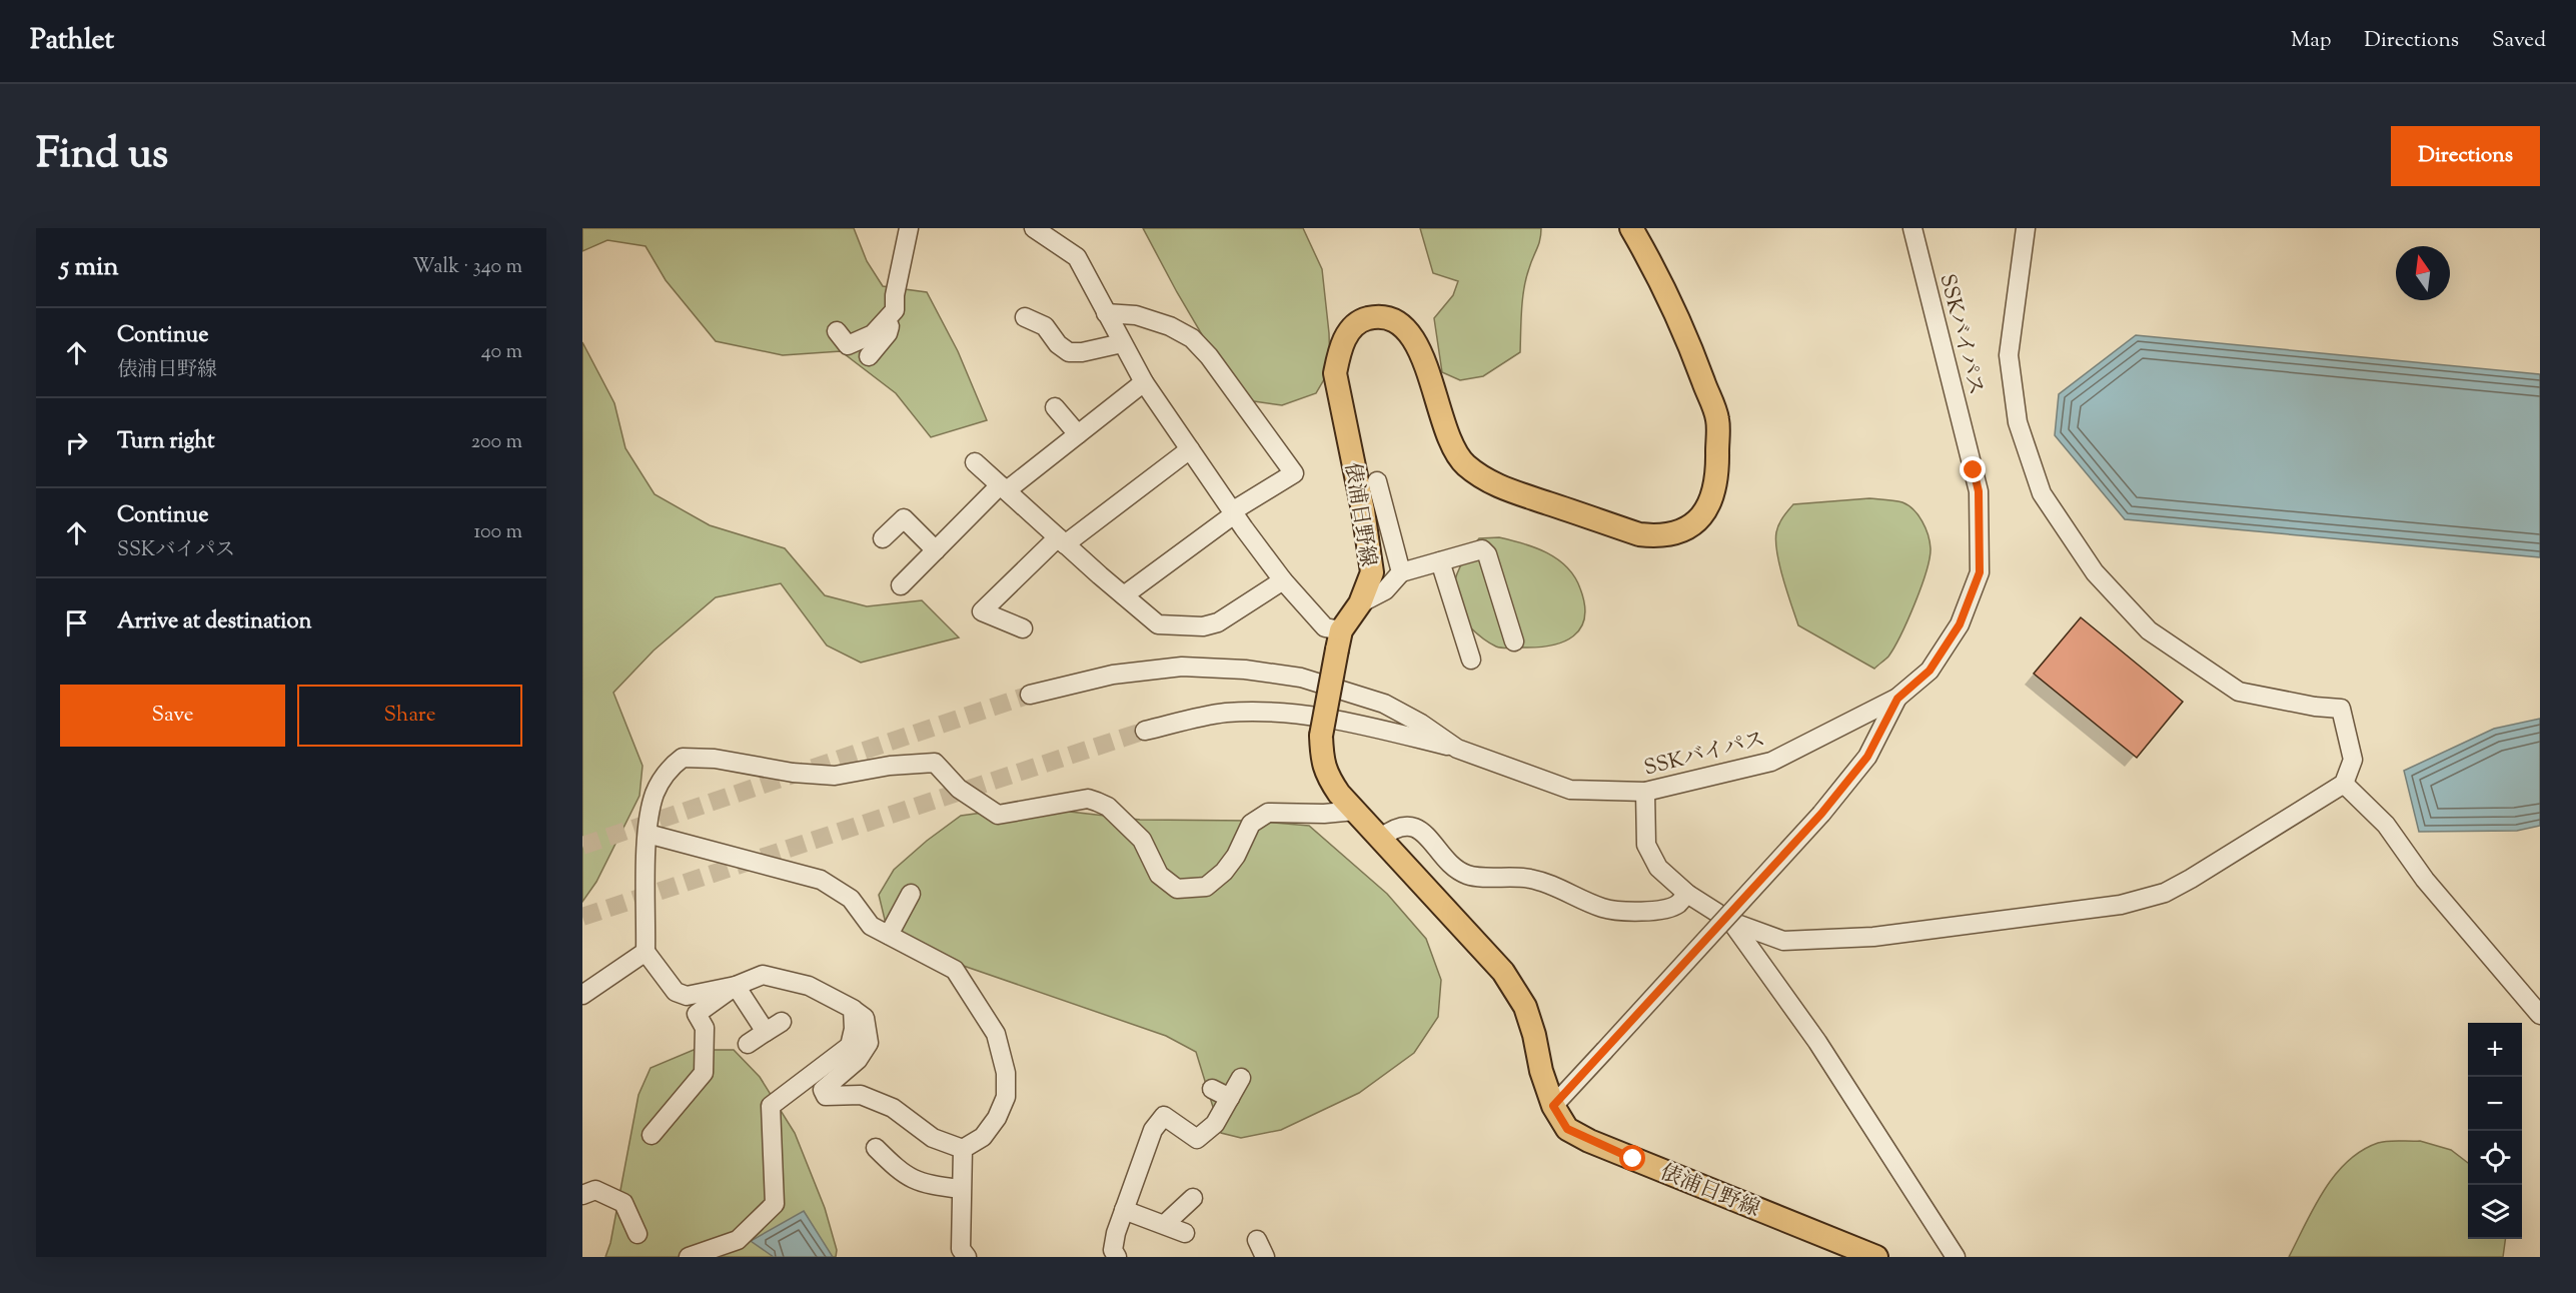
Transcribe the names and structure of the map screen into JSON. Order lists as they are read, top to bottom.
{
  "streets": {
    "main road": ["俵浦日野線"],
    "street": ["SSKバイパス"]
  },
  "north": "top",
  "page": {
    "header": "Pathlet",
    "nav": ["Map", "Directions", "Saved"],
    "title": "Find us",
    "buttons": [
      "Directions",
      ["Save", "Share"]
    ],
    "heading": ["5 min", "Walk · 340 m"],
    "list": [
      ["Continue", "俵浦日野線", "40 m"],
      ["Turn right", "200 m"],
      ["Continue", "SSKバイパス", "100 m"],
      "Arrive at destination"
    ],
    "map_buttons": ["+", "−"]
  }
}
